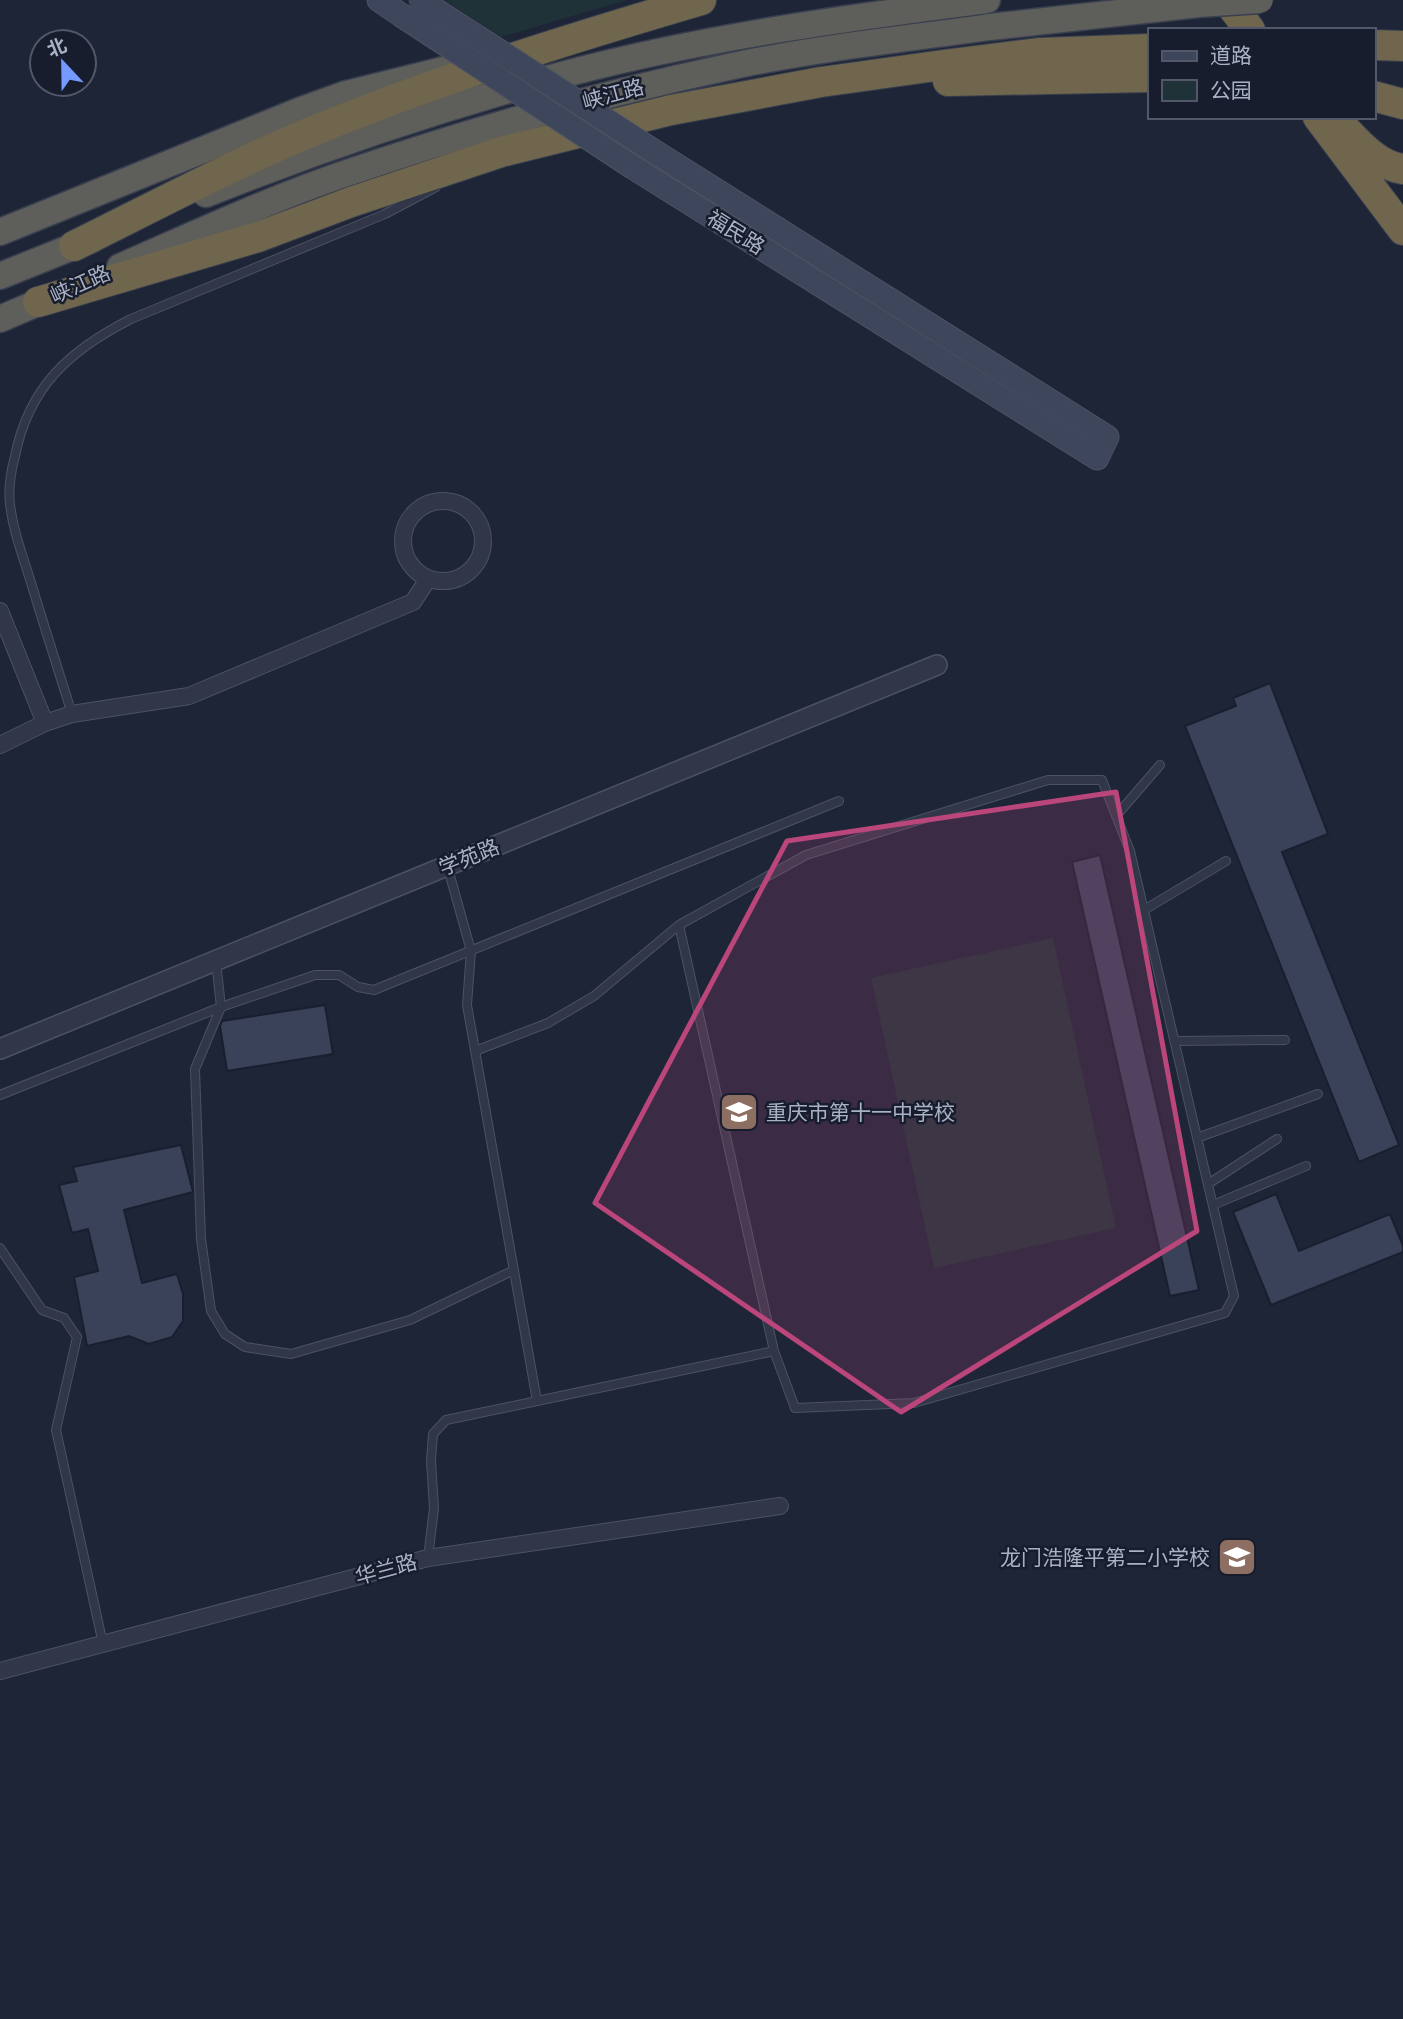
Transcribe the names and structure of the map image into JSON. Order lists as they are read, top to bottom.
{
  "streets": {
    "highway": ["峡江路"],
    "main road": ["福民路"],
    "street": ["学苑路", "华兰路"]
  },
  "places": {
    "school or university": ["重庆市第十一中学校", "龙门浩隆平第二小学校"]
  },
  "legend": ["道路", "公园"],
  "north": "top"
}
